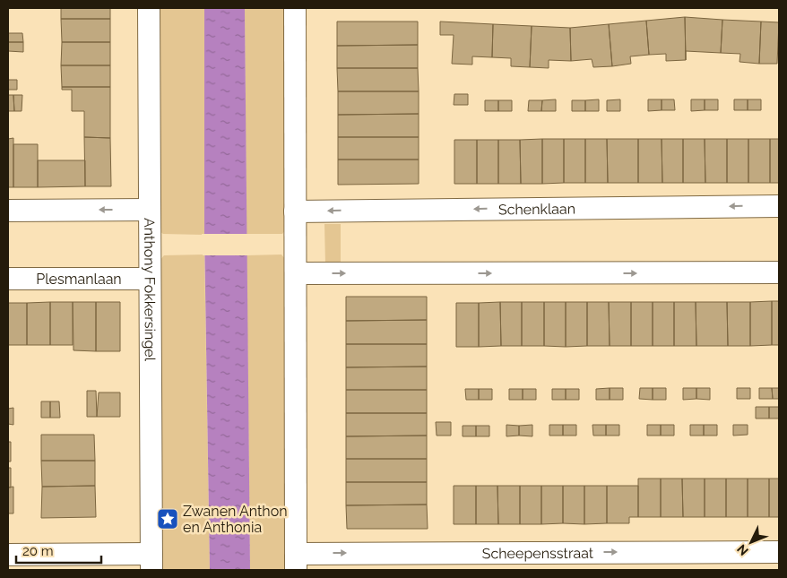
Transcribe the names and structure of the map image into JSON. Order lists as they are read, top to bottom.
{
  "streets": {
    "street": [
      "Schenklaan",
      "Plesmanlaan",
      "Anthony Fokkersingel",
      "Scheepensstraat"
    ]
  },
  "crossings": [
    ["Plesmanlaan", "Anthony Fokkersingel"]
  ],
  "one_way": ["Scheepensstraat"],
  "places": {
    "place": ["Zwanen Anthon en Anthonia"]
  },
  "scale_bar": "20 m",
  "north": "bottom left"
}
